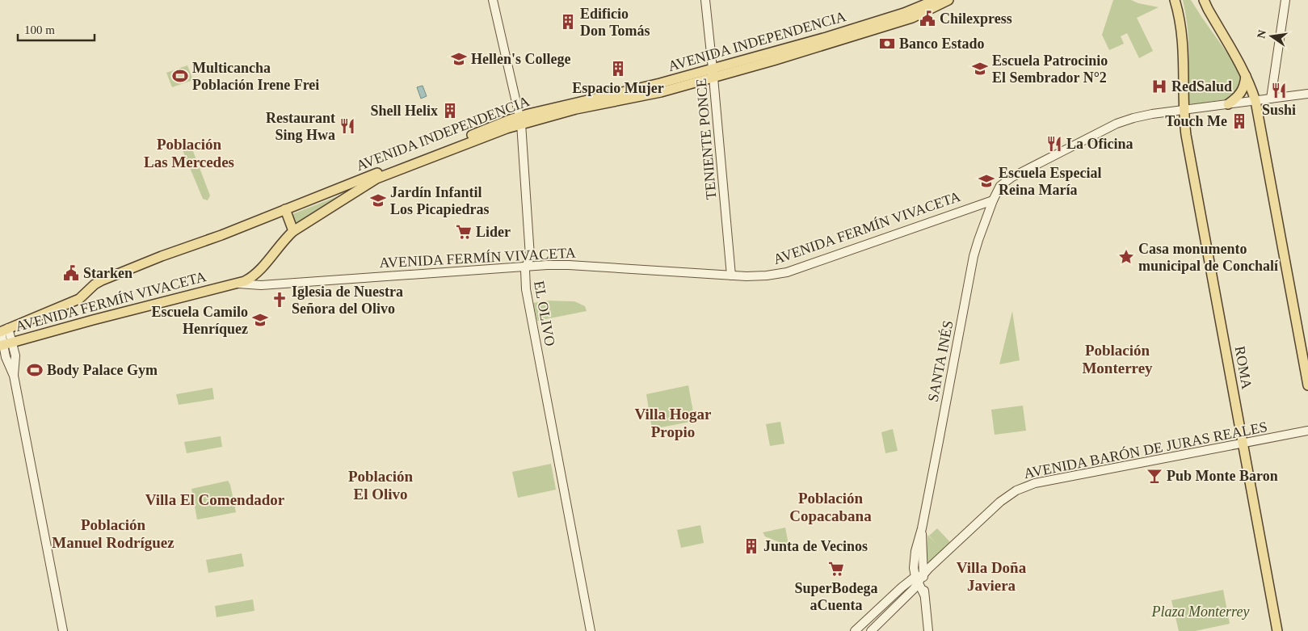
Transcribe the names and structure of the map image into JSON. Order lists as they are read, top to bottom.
{
  "streets": {
    "main road": ["AVENIDA INDEPENDENCIA", "AVENIDA FERMÍN VIVACETA", "ROMA"],
    "street": [
      "TENIENTE PONCE",
      "EL OLIVO",
      "SANTA INÉS",
      "AVENIDA BARÓN DE JURAS REALES"
    ]
  },
  "crossings": [
    ["AVENIDA INDEPENDENCIA", "TENIENTE PONCE"],
    ["AVENIDA INDEPENDENCIA", "AVENIDA FERMÍN VIVACETA"],
    ["AVENIDA INDEPENDENCIA", "EL OLIVO"],
    ["TENIENTE PONCE", "AVENIDA FERMÍN VIVACETA"],
    ["AVENIDA FERMÍN VIVACETA", "EL OLIVO"],
    ["AVENIDA FERMÍN VIVACETA", "SANTA INÉS"],
    ["SANTA INÉS", "AVENIDA BARÓN DE JURAS REALES"],
    ["ROMA", "AVENIDA BARÓN DE JURAS REALES"]
  ],
  "districts": [
    "Población Las Mercedes",
    "Población Monterrey",
    "Villa Hogar Propio",
    "Población El Olivo",
    "Población Copacabana",
    "Villa El Comendador",
    "Población Manuel Rodríguez",
    "Villa Doña Javiera"
  ],
  "parks": ["Plaza Monterrey"],
  "places": {
    "public building": ["Chilexpress", "Starken"],
    "building": [
      "Edificio Don Tomás",
      "Espacio Mujer",
      "Shell Helix",
      "Touch Me",
      "Junta de Vecinos"
    ],
    "bank": ["Banco Estado"],
    "school or university": [
      "Hellen's College",
      "Escuela Patrocinio El Sembrador N°2",
      "Escuela Especial Reina María",
      "Jardín Infantil Los Picapiedras",
      "Escuela Camilo Henríquez"
    ],
    "sports": ["Multicancha Población Irene Frei", "Body Palace Gym"],
    "hospital": ["RedSalud"],
    "restaurant": ["Sushi", "Restaurant Sing Hwa", "La Oficina"],
    "supermarket": ["Lider", "SuperBodega aCuenta"],
    "place": ["Casa monumento municipal de Conchalí"],
    "church": ["Iglesia de Nuestra Señora del Olivo"],
    "bar": ["Pub Monte Baron"]
  },
  "scale_bar": "100 m",
  "north": "left"
}
